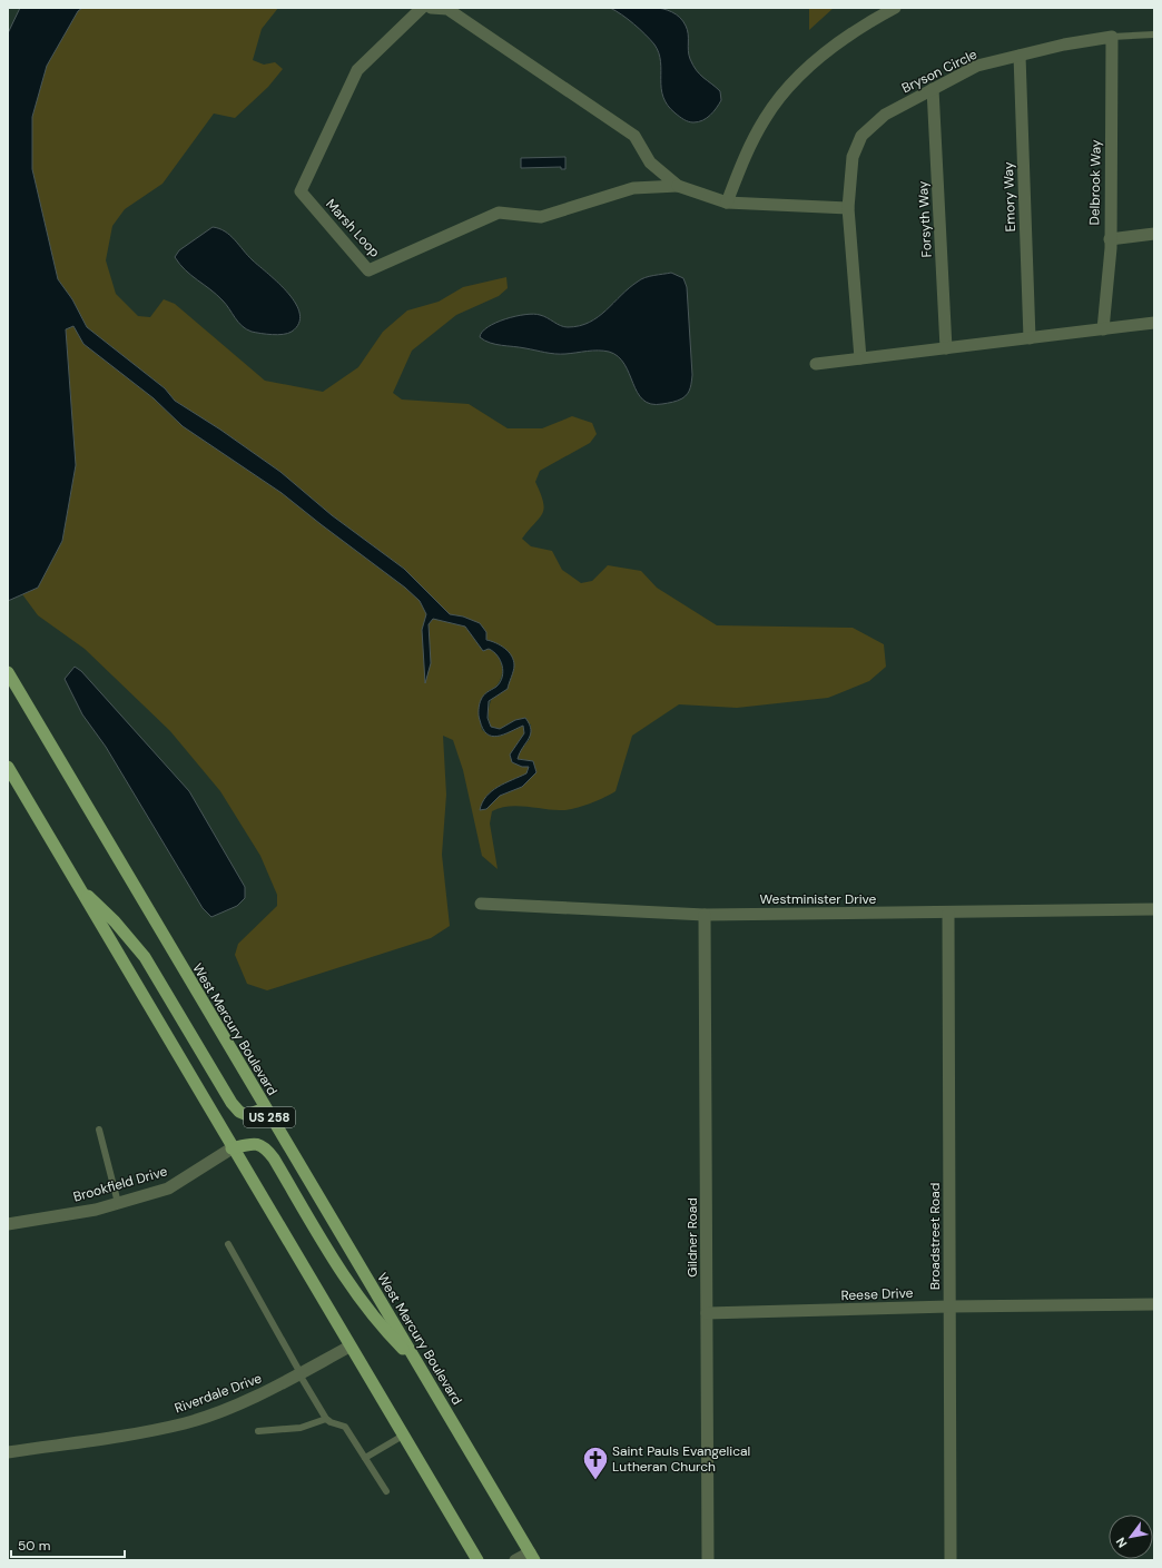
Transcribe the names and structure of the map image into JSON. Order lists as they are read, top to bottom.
{
  "streets": {
    "main road": ["West Mercury Boulevard", "US 258"],
    "street": [
      "Bryson Circle",
      "Delbrook Way",
      "Emory Way",
      "Forsyth Way",
      "Marsh Loop",
      "Westminister Drive",
      "Brookfield Drive",
      "Broadstreet Road",
      "Gildner Road",
      "Reese Drive",
      "Riverdale Drive"
    ]
  },
  "crossings": [
    ["Bryson Circle", "Delbrook Way"],
    ["Bryson Circle", "Emory Way"],
    ["Bryson Circle", "Forsyth Way"],
    ["Westminister Drive", "Broadstreet Road"],
    ["Westminister Drive", "Gildner Road"],
    ["Broadstreet Road", "Reese Drive"],
    ["Gildner Road", "Reese Drive"]
  ],
  "places": {
    "church": ["Saint Pauls Evangelical Lutheran Church"]
  },
  "scale_bar": "50 m",
  "north": "bottom left"
}
